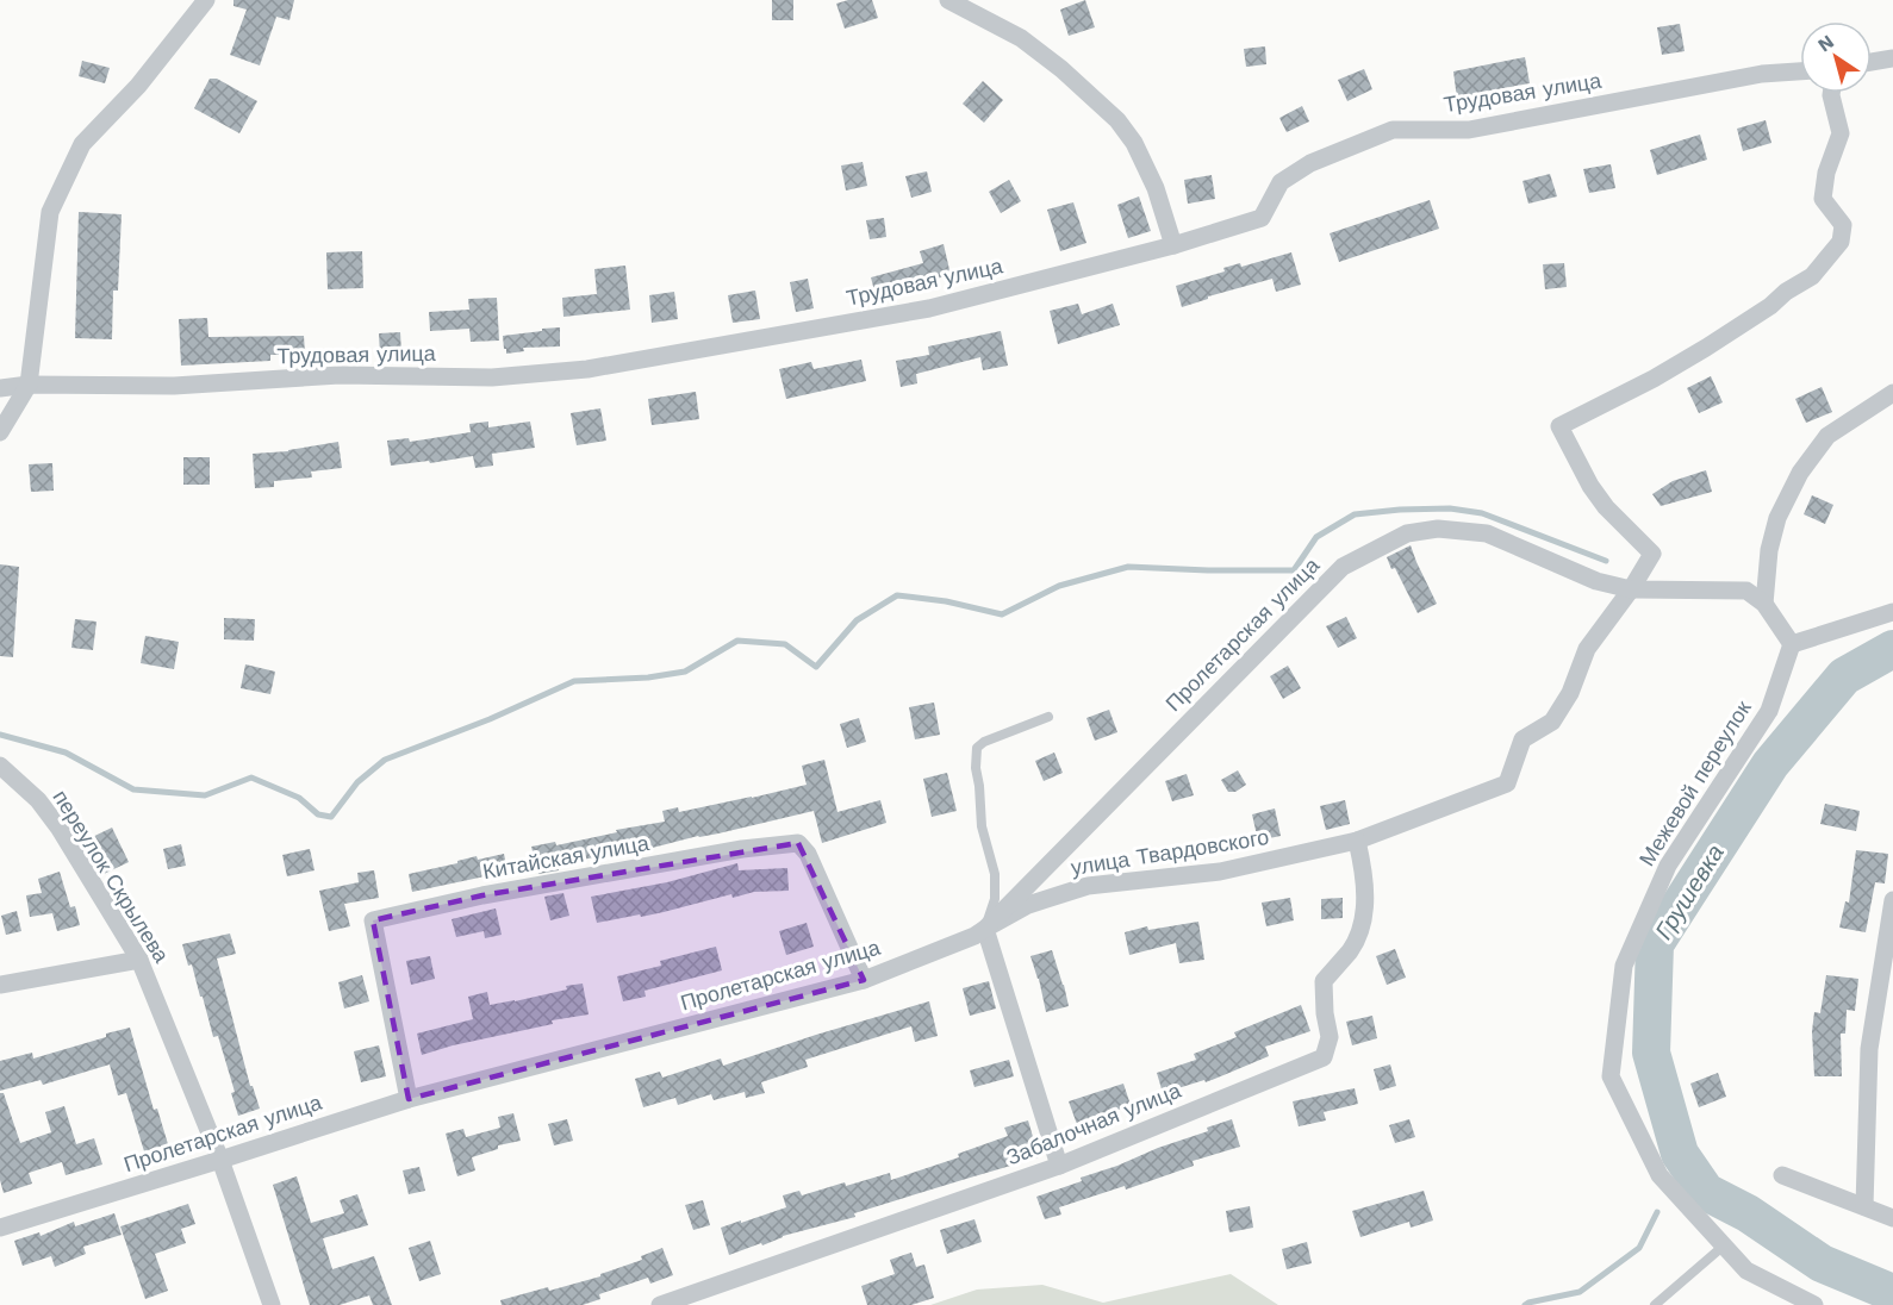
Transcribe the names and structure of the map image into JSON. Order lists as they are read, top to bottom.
{
  "streets": {
    "street": [
      "Трудовая улица",
      "Пролетарская улица",
      "Межевой переулок",
      "улица Твардовского",
      "Китайская улица",
      "переулок Скрылева",
      "Забалочная улица"
    ]
  },
  "crossings": [
    ["Пролетарская улица", "улица Твардовского"],
    ["Пролетарская улица", "Китайская улица"],
    ["Пролетарская улица", "переулок Скрылева"],
    ["улица Твардовского", "Забалочная улица"]
  ],
  "water": ["Грушевка"],
  "north": "top left"
}
